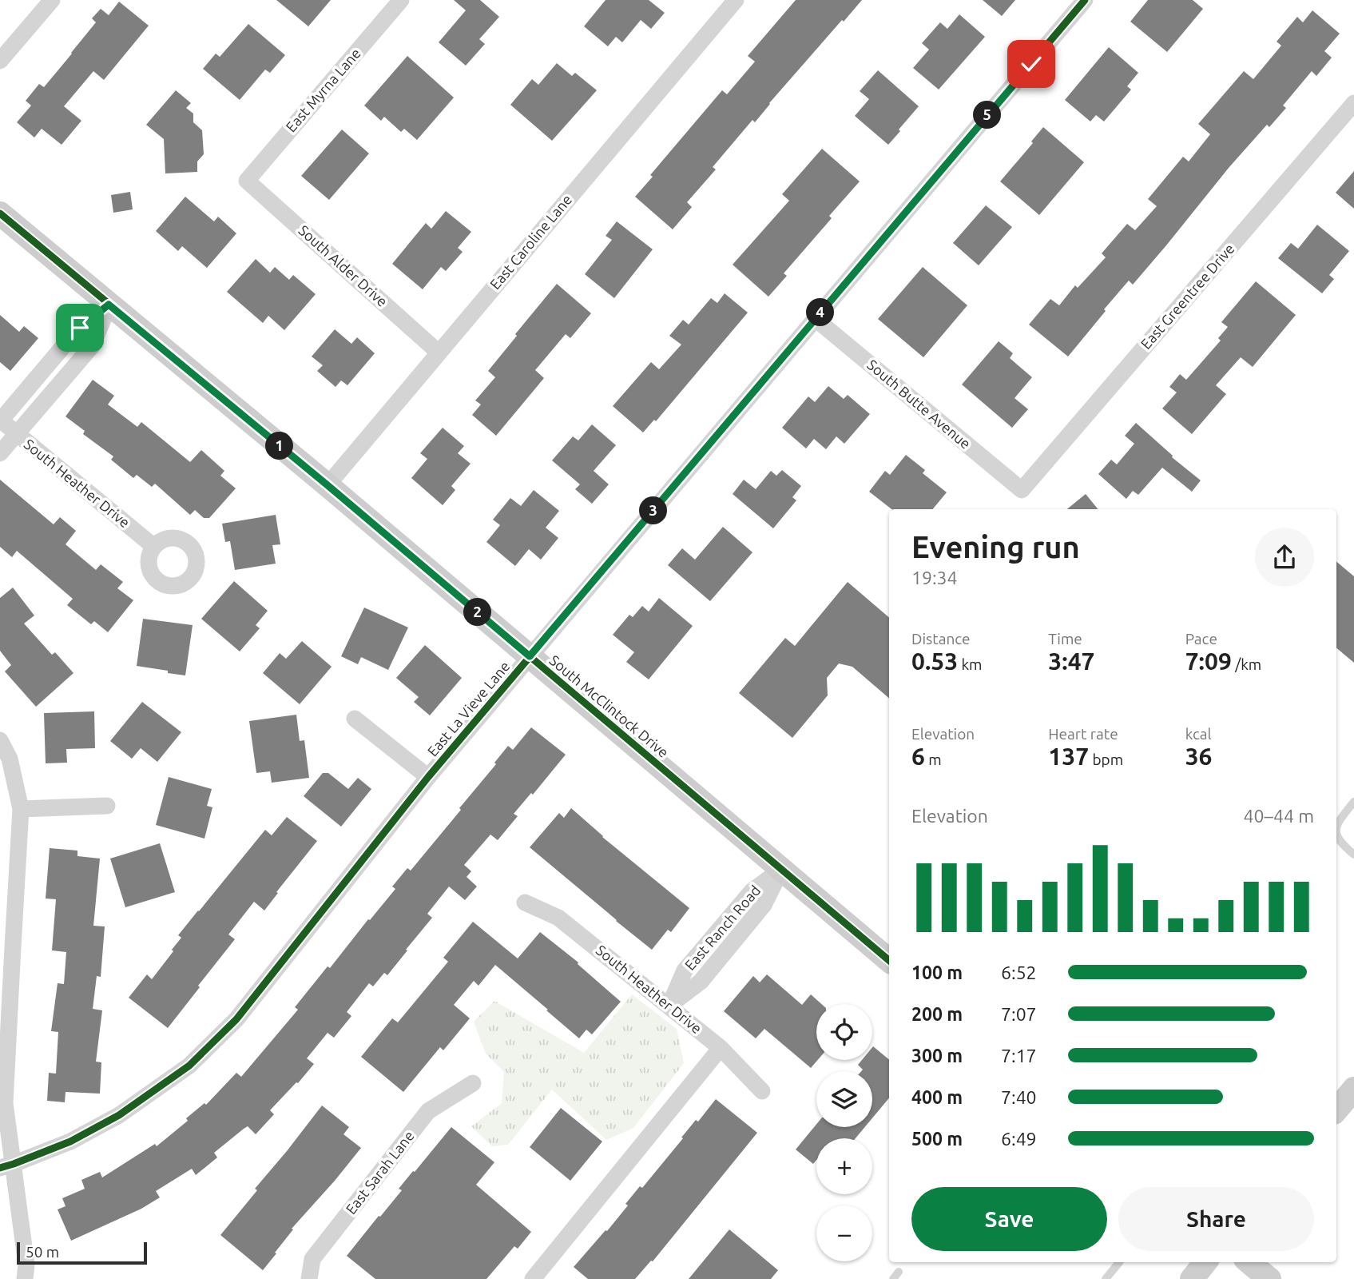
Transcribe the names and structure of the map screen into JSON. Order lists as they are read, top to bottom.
{
  "streets": {
    "main road": ["South McClintock Drive"],
    "street": [
      "East Myrna Lane",
      "East Caroline Lane",
      "South Alder Drive",
      "East Greentree Drive",
      "South Butte Avenue",
      "South Heather Drive",
      "East La Vieve Lane",
      "East Ranch Road",
      "East Sarah Lane"
    ]
  },
  "crossings": [
    ["East Myrna Lane", "South Alder Drive"],
    ["East Caroline Lane", "South Alder Drive"],
    ["East Caroline Lane", "South McClintock Drive"],
    ["East Greentree Drive", "South Butte Avenue"],
    ["South Butte Avenue", "East La Vieve Lane"],
    ["South Heather Drive", "East Ranch Road"],
    ["South McClintock Drive", "East La Vieve Lane"],
    ["South McClintock Drive", "East Ranch Road"]
  ],
  "scale_bar": "50 m",
  "page": {
    "pins": [
      "5",
      "4",
      "1",
      "3",
      "2"
    ],
    "heading": ["Evening run", "19:34"],
    "stats": [
      ["Distance", "0.53 km"],
      ["Time", "3:47"],
      ["Pace", "7:09 /km"],
      ["Elevation", "6 m"],
      ["Heart rate", "137 bpm"],
      ["kcal", "36"]
    ],
    "chart": ["Elevation", "40–44 m"],
    "list": [
      {
        "name": "100 m",
        "note": "6:52"
      },
      {
        "name": "200 m",
        "note": "7:07"
      },
      {
        "name": "300 m",
        "note": "7:17"
      },
      {
        "name": "400 m",
        "note": "7:40"
      },
      {
        "name": "500 m",
        "note": "6:49"
      }
    ],
    "map_buttons": ["+", "−"],
    "buttons": ["Save", "Share"],
    "scale": "50 m"
  }
}
